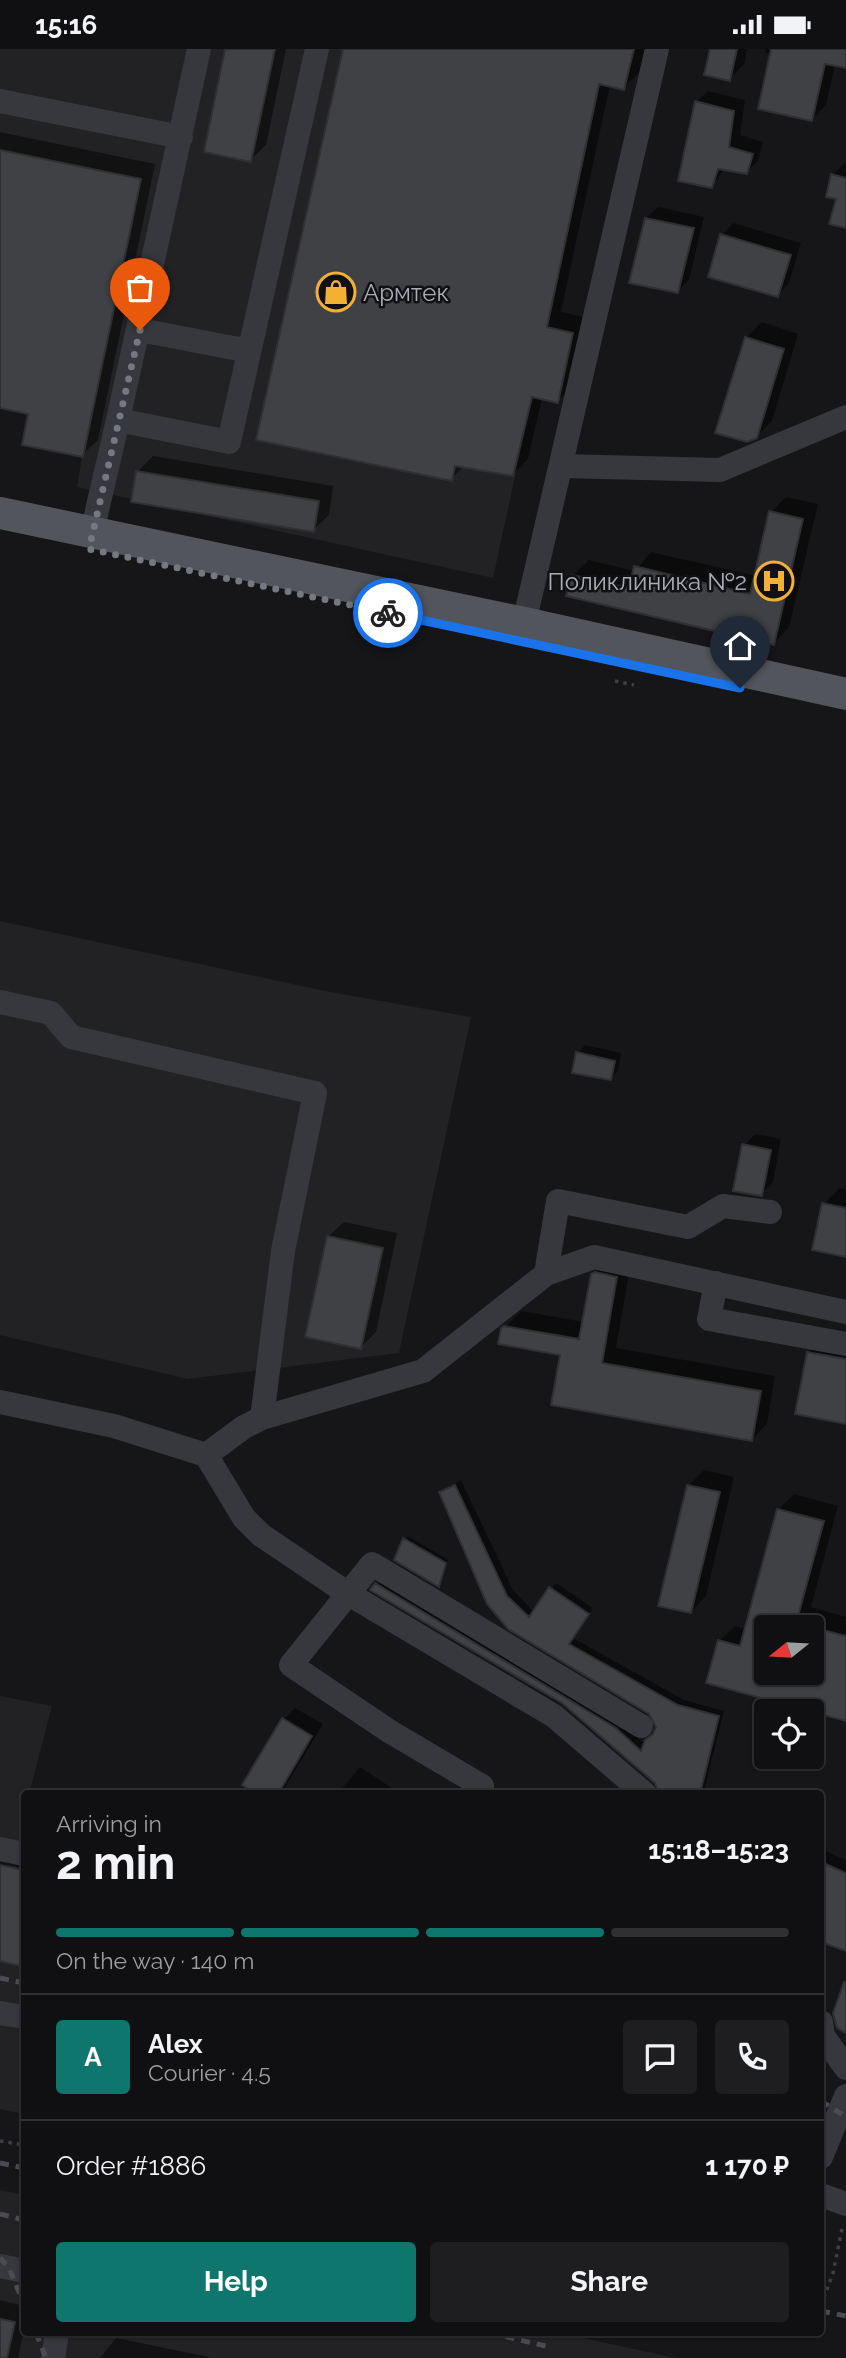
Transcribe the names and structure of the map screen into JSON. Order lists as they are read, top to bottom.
{
  "places": {
    "shop": ["Армтек"],
    "hospital": ["Поликлиника №2"]
  },
  "north": "left",
  "page": {
    "status": "15:16",
    "heading": ["2 min", "Arriving in", "15:18–15:23"],
    "panel": [
      "Alex",
      "Courier · 4.5",
      "Order #1886",
      "1 170 ₽"
    ],
    "bar": "On the way · 140 m",
    "round": "A",
    "buttons": ["Help", "Share"]
  }
}
